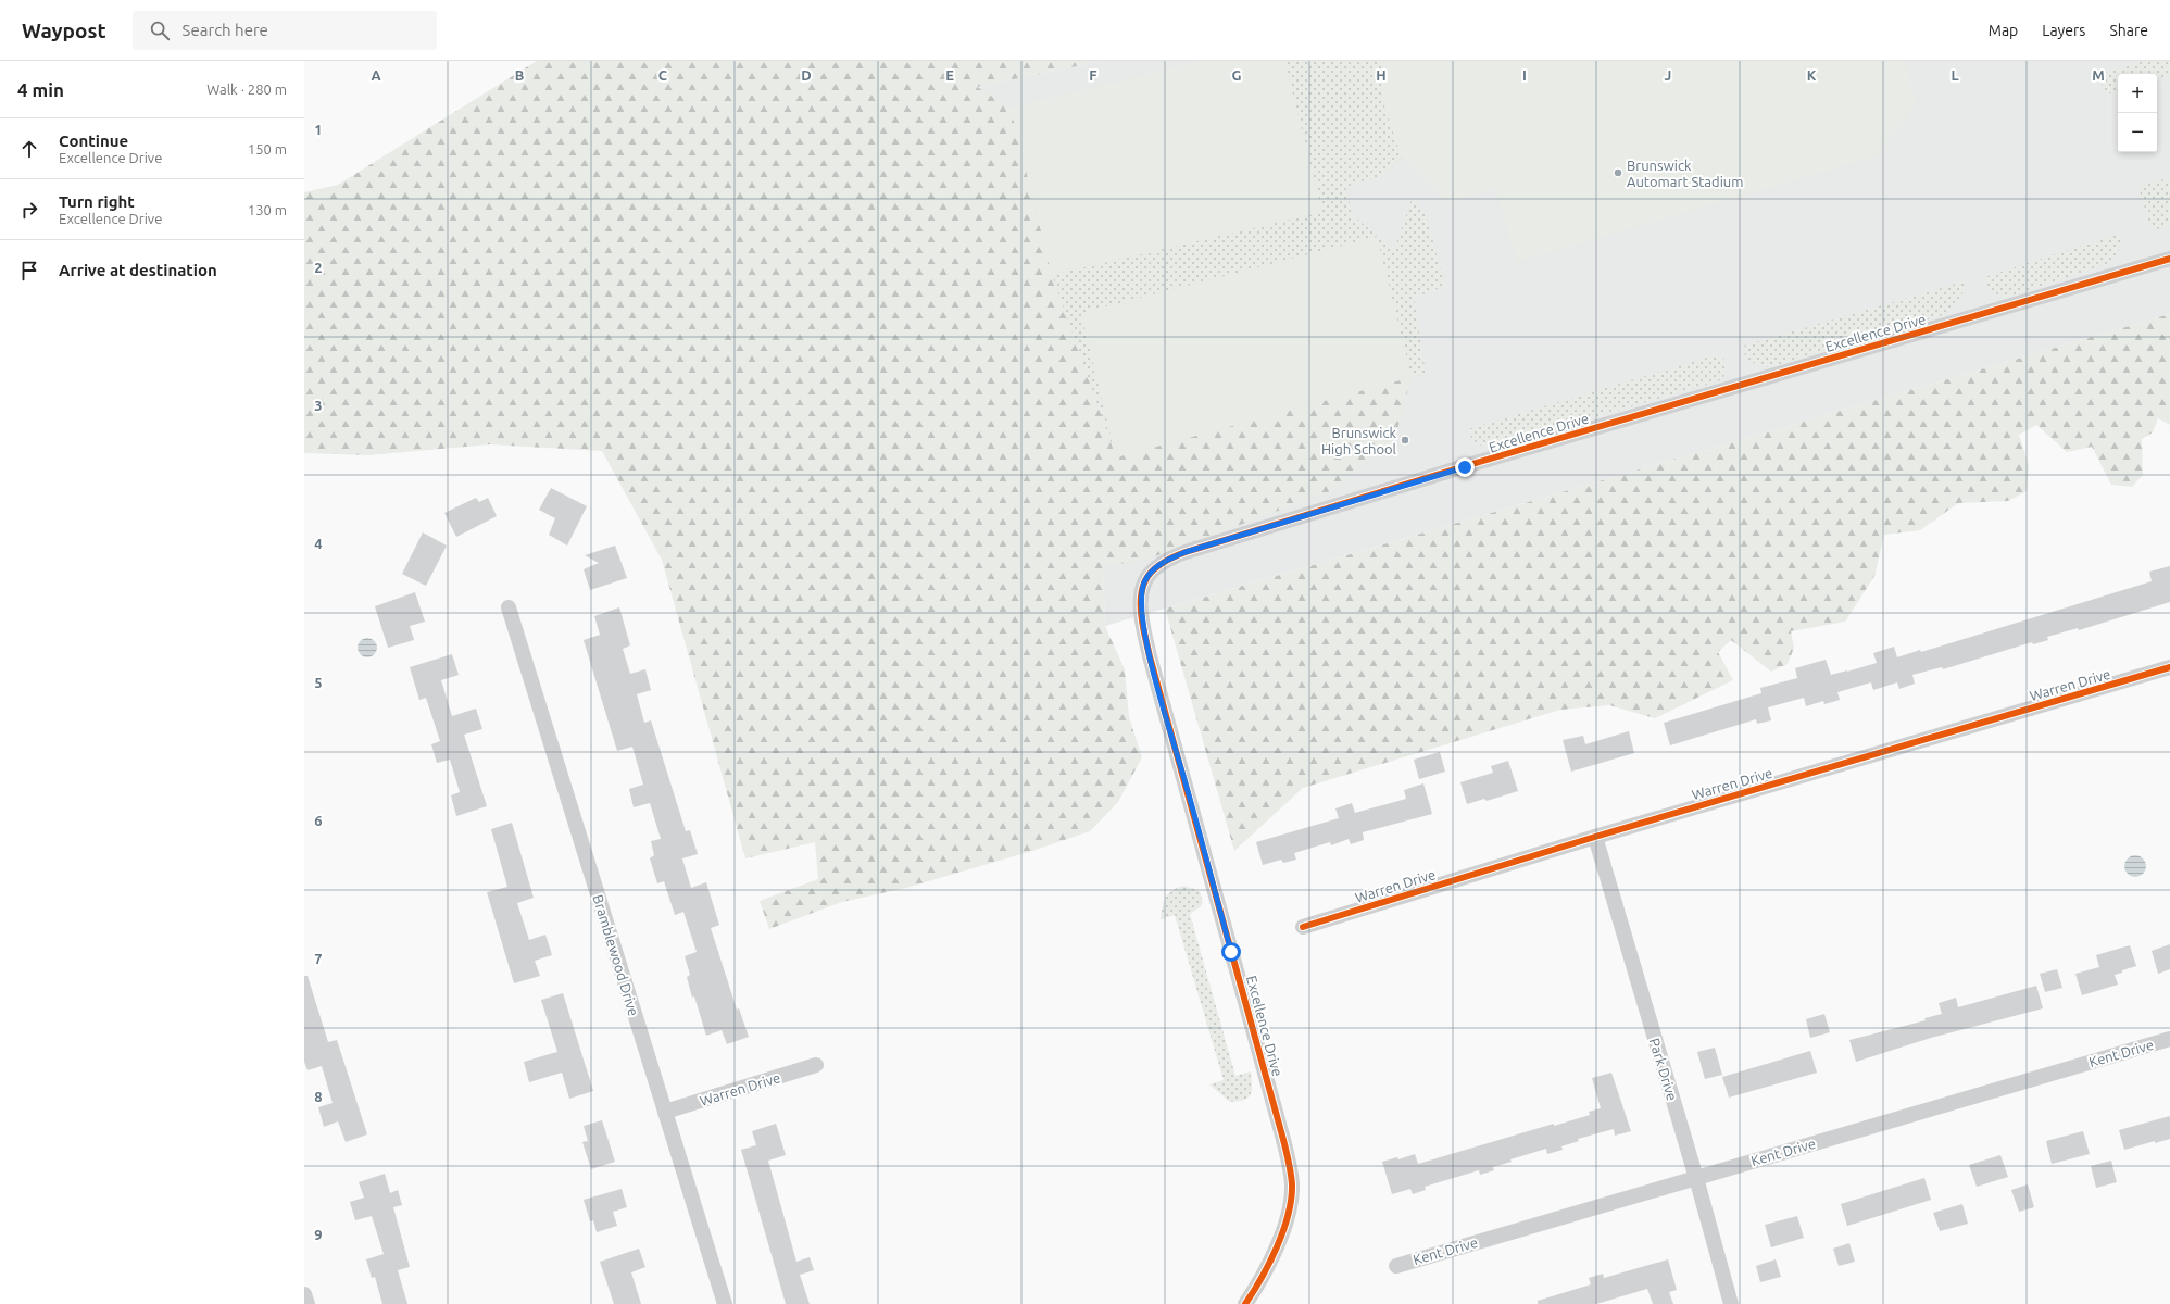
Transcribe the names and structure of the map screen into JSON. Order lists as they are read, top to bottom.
{
  "streets": {
    "street": [
      "Excellence Drive",
      "Warren Drive",
      "Bramblewood Drive",
      "Kent Drive",
      "Park Drive"
    ]
  },
  "crossings": [
    ["Warren Drive", "Bramblewood Drive"],
    ["Warren Drive", "Park Drive"],
    ["Kent Drive", "Park Drive"]
  ],
  "places": ["Brunswick Automart Stadium", "Brunswick High School"],
  "page": {
    "header": "Waypost",
    "search": "Search here",
    "nav": ["Map", "Layers", "Share"],
    "heading": ["4 min", "Walk · 280 m"],
    "map_buttons": ["+", "−"],
    "list": [
      ["Continue", "Excellence Drive", "150 m"],
      ["Turn right", "Excellence Drive", "130 m"],
      "Arrive at destination"
    ]
  },
  "grid": {
    "columns": [
      "A",
      "B",
      "C",
      "D",
      "E",
      "F",
      "G",
      "H",
      "I",
      "J",
      "K",
      "L",
      "M"
    ],
    "rows": [
      "1",
      "2",
      "3",
      "4",
      "5",
      "6",
      "7",
      "8",
      "9"
    ]
  }
}
